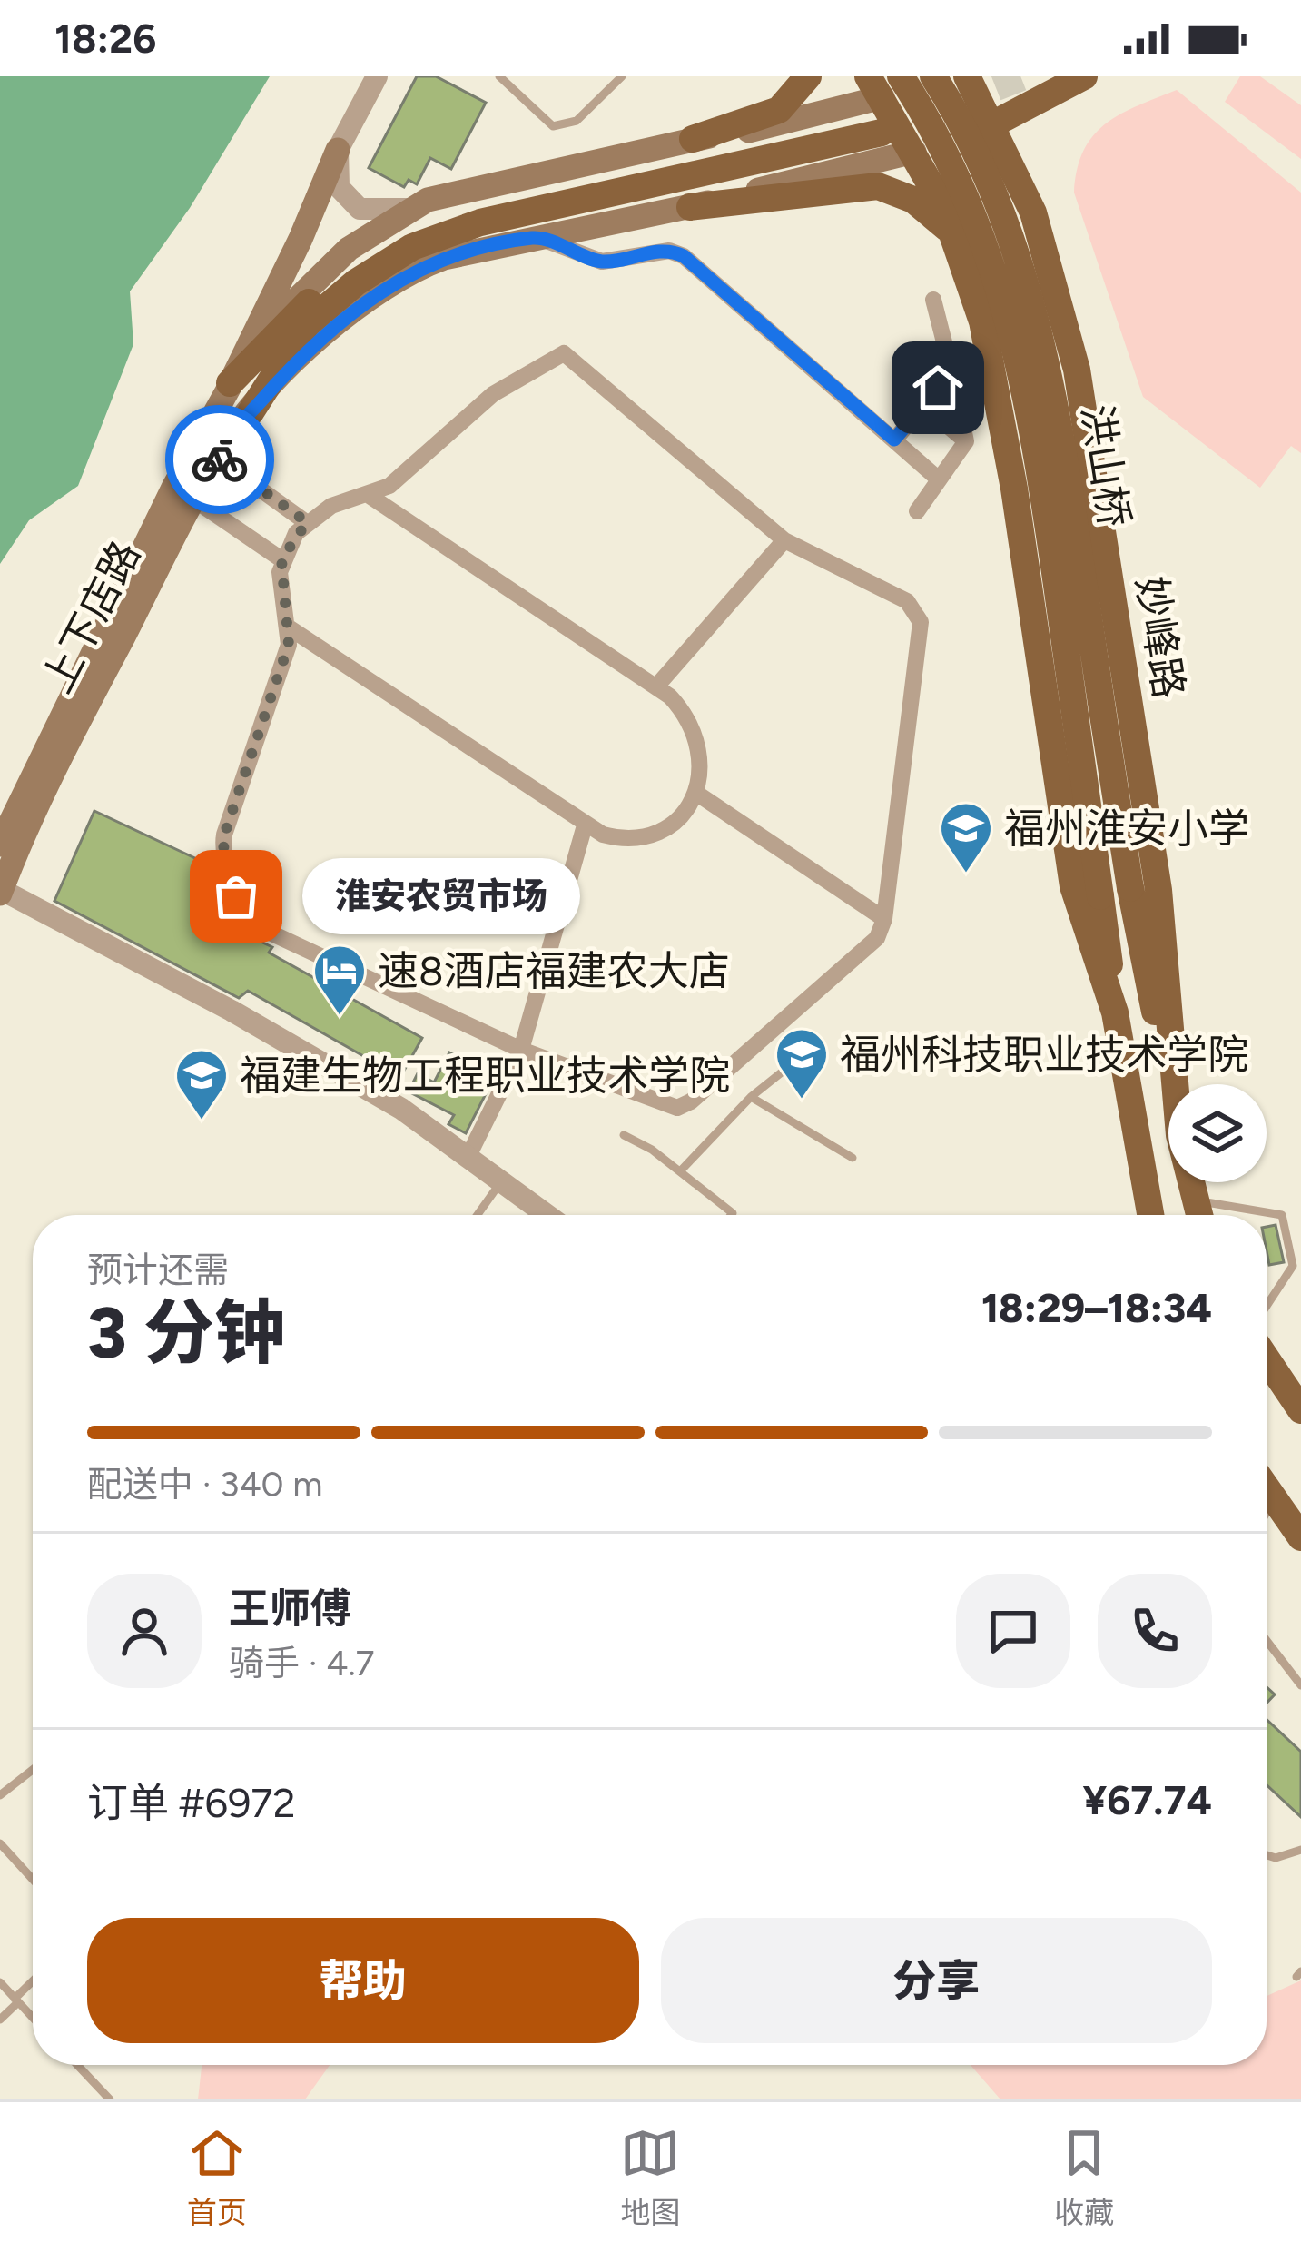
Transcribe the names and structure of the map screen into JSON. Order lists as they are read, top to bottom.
{
  "streets": {
    "main road": ["洪山桥", "上下店路", "妙峰路"]
  },
  "places": {
    "school or university": ["福州淮安小学", "福州科技职业技术学院", "福建生物工程职业技术学院"],
    "other": ["淮安农贸市场"],
    "hotel": ["速8酒店福建农大店"]
  },
  "page": {
    "status": "18:26",
    "bubble": "淮安农贸市场",
    "heading": ["3 分钟", "预计还需", "18:29–18:34"],
    "panel": [
      "王师傅",
      "骑手 · 4.7",
      "订单 #6972",
      "¥67.74"
    ],
    "bar": "配送中 · 340 m",
    "buttons": ["帮助", "分享"],
    "tabs": ["首页", "地图", "收藏"]
  }
}
